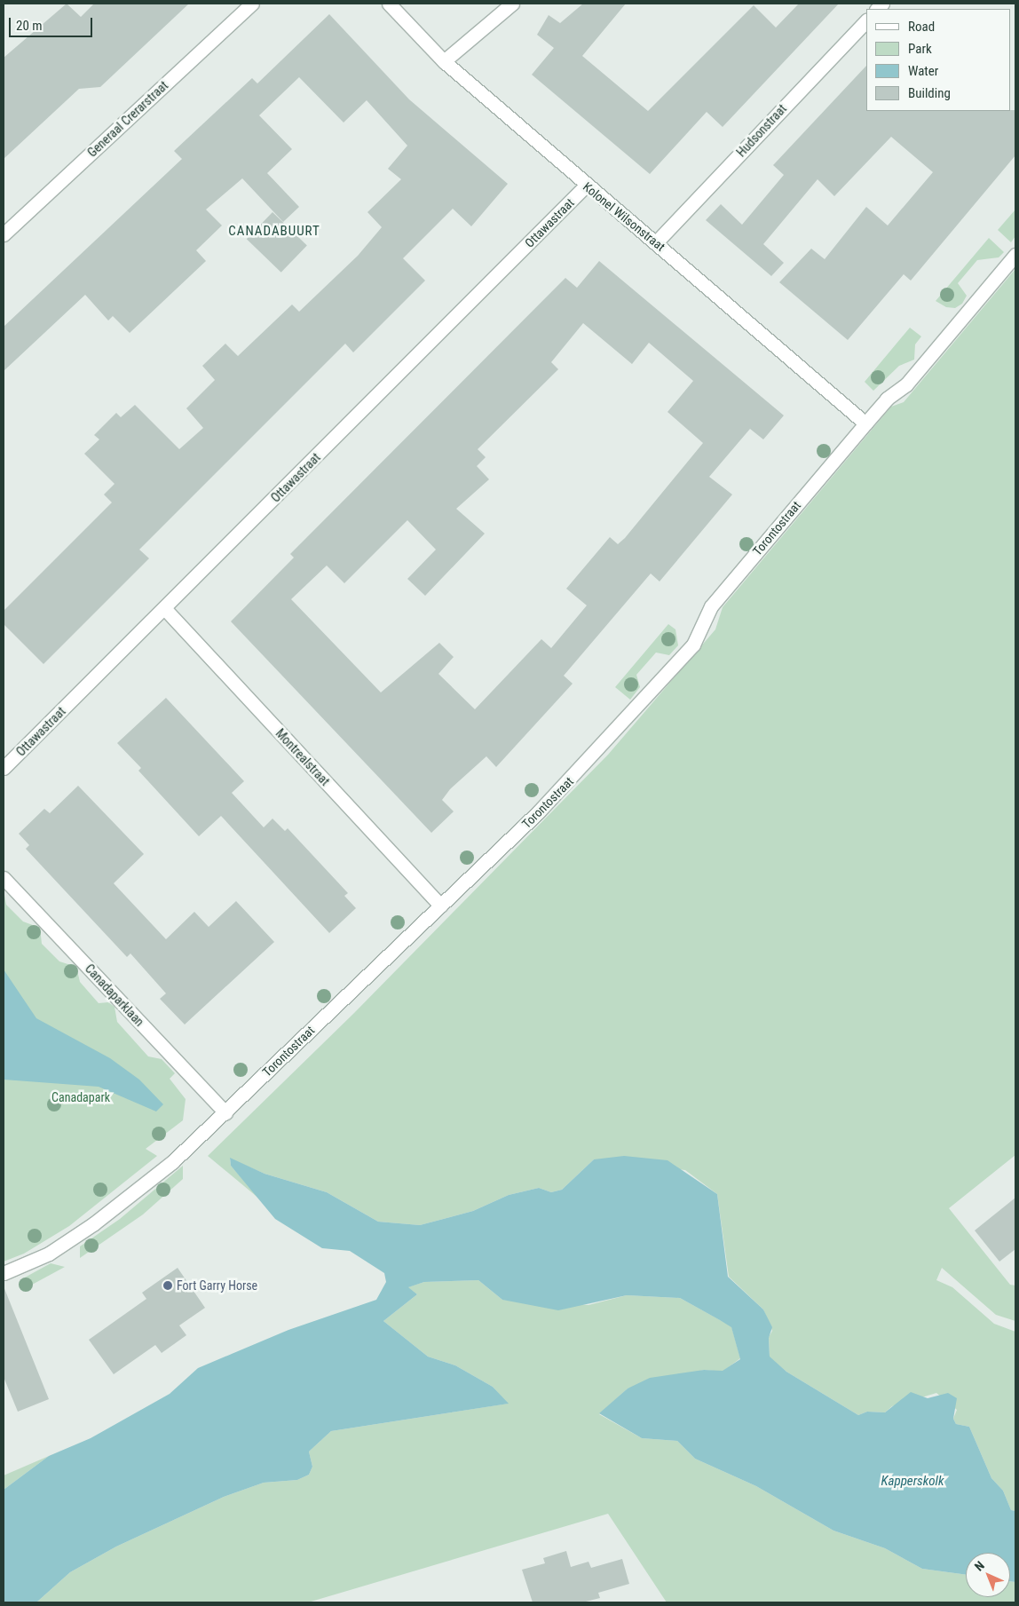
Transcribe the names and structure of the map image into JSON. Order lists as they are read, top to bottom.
{
  "streets": {
    "street": [
      "Generaal Crerarstraat",
      "Hudsonstraat",
      "Kolonel Wilsonstraat",
      "Ottawastraat",
      "Torontostraat",
      "Montrealstraat",
      "Canadaparklaan"
    ]
  },
  "crossings": [
    ["Hudsonstraat", "Kolonel Wilsonstraat"],
    ["Kolonel Wilsonstraat", "Ottawastraat"],
    ["Kolonel Wilsonstraat", "Torontostraat"],
    ["Ottawastraat", "Montrealstraat"],
    ["Torontostraat", "Montrealstraat"],
    ["Torontostraat", "Canadaparklaan"]
  ],
  "districts": ["CANADABUURT"],
  "water": ["Kapperskolk"],
  "parks": ["Canadapark"],
  "places": ["Fort Garry Horse"],
  "legend": [
    "Road",
    "Park",
    "Water",
    "Building"
  ],
  "scale_bar": "20 m",
  "north": "top left"
}
